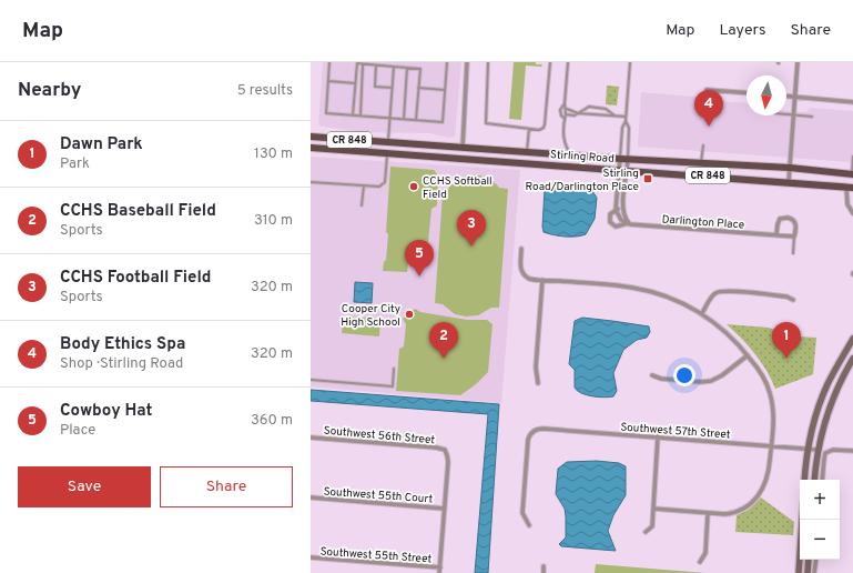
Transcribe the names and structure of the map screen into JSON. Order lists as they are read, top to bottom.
{
  "streets": {
    "main road": ["CR 848", "Stirling Road"],
    "street": [
      "Darlington Place",
      "Southwest 57th Street",
      "Southwest 56th Street",
      "Southwest 55th Court",
      "Southwest 55th Street"
    ]
  },
  "crossings": [
    ["Southwest 56th Street", "Southwest 55th Court"]
  ],
  "places": {
    "transit": ["Stirling Road/Darlington Place"],
    "other": ["CCHS Softball Field", "Cooper City High School"]
  },
  "north": "bottom",
  "page": {
    "header": "Map",
    "nav": ["Map", "Layers", "Share"],
    "heading": ["Nearby", "5 results"],
    "pins": [
      "4",
      "3",
      "5",
      "1",
      "2"
    ],
    "list": [
      {
        "mark": "1",
        "name": "Dawn Park",
        "note": "Park",
        "value": "130 m"
      },
      {
        "mark": "2",
        "name": "CCHS Baseball Field",
        "note": "Sports",
        "value": "310 m"
      },
      {
        "mark": "3",
        "name": "CCHS Football Field",
        "note": "Sports",
        "value": "320 m"
      },
      {
        "mark": "4",
        "name": "Body Ethics Spa",
        "note": "Shop · Stirling Road",
        "value": "320 m"
      },
      {
        "mark": "5",
        "name": "Cowboy Hat",
        "note": "Place",
        "value": "360 m"
      }
    ],
    "buttons": ["Save", "Share"],
    "map_buttons": ["+", "−"]
  }
}
